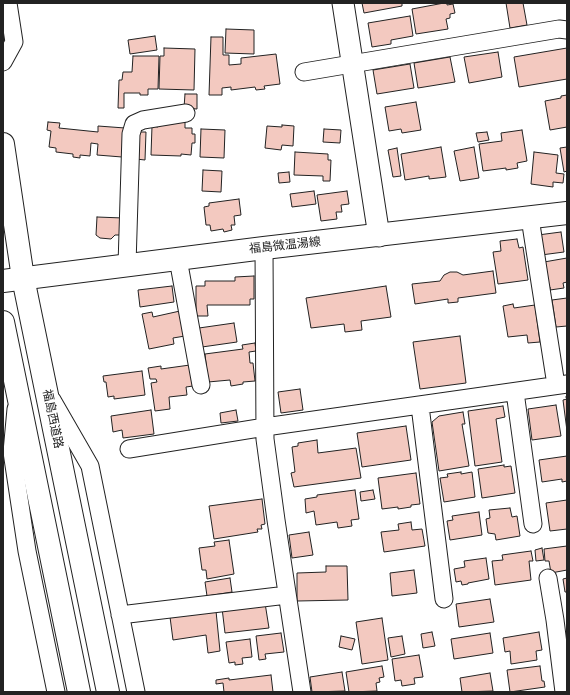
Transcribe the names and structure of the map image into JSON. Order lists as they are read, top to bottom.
{
  "streets": {
    "main road": ["福島微温湯線", "福島西道路"]
  },
  "crossings": [
    ["福島微温湯線", "福島西道路"]
  ]
}
